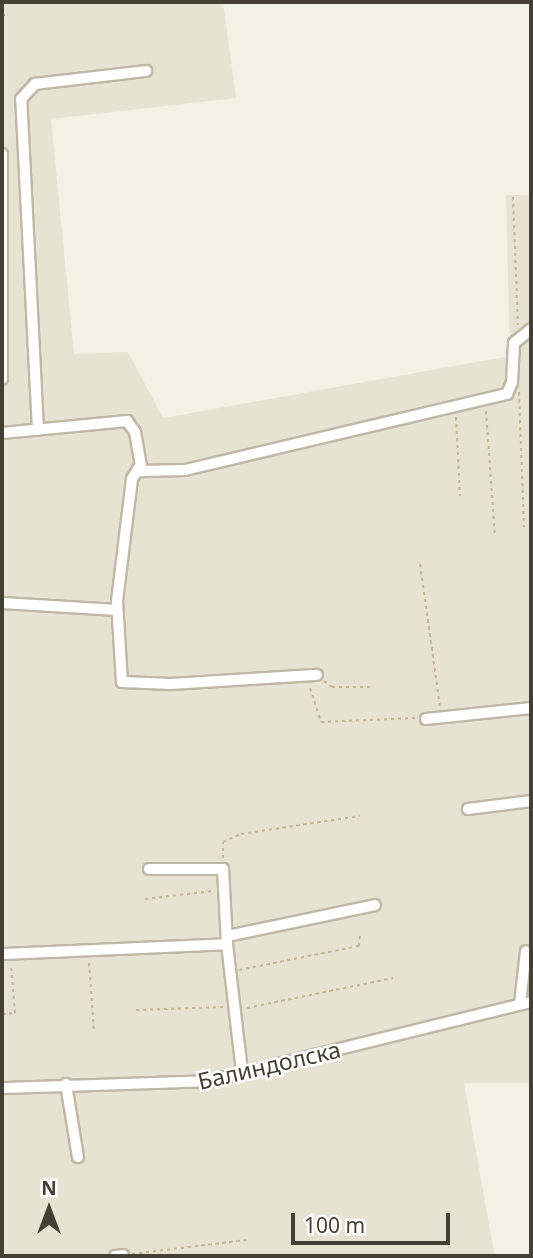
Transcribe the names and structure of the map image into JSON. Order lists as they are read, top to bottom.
{
  "streets": {
    "street": ["Балиндолска"]
  },
  "scale_bar": "100 m",
  "north": "top"
}
